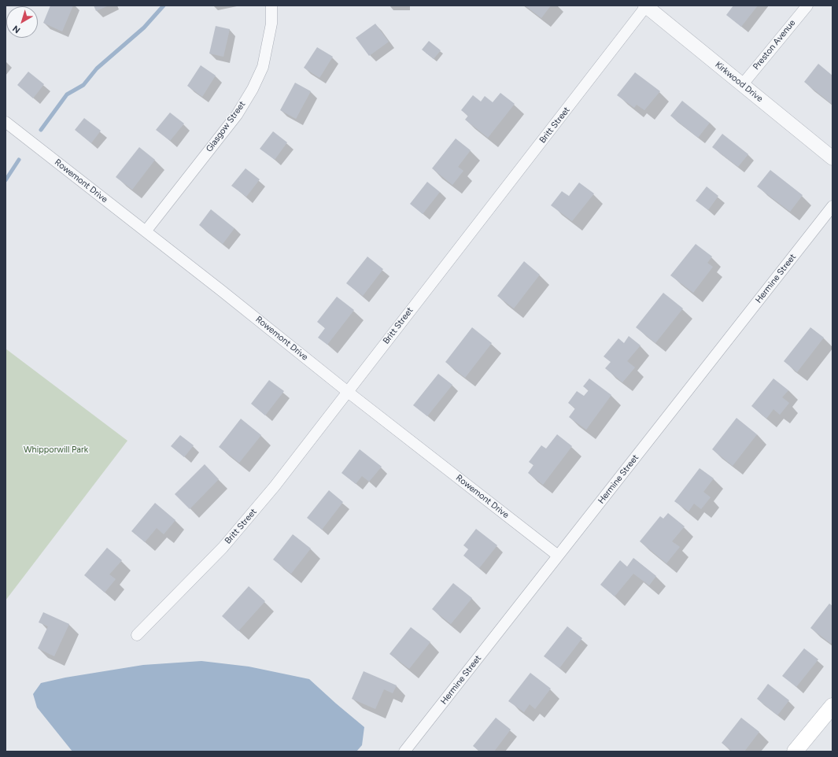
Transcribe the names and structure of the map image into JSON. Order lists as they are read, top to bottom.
{
  "streets": {
    "street": [
      "Preston Avenue",
      "Kirkwood Drive",
      "Britt Street",
      "Glasgow Street",
      "Rowemont Drive",
      "Hermine Street"
    ]
  },
  "crossings": [
    ["Preston Avenue", "Kirkwood Drive"],
    ["Kirkwood Drive", "Britt Street"],
    ["Britt Street", "Rowemont Drive"],
    ["Glasgow Street", "Rowemont Drive"],
    ["Rowemont Drive", "Hermine Street"]
  ],
  "parks": ["Whipporwill Park"],
  "north": "bottom left"
}
